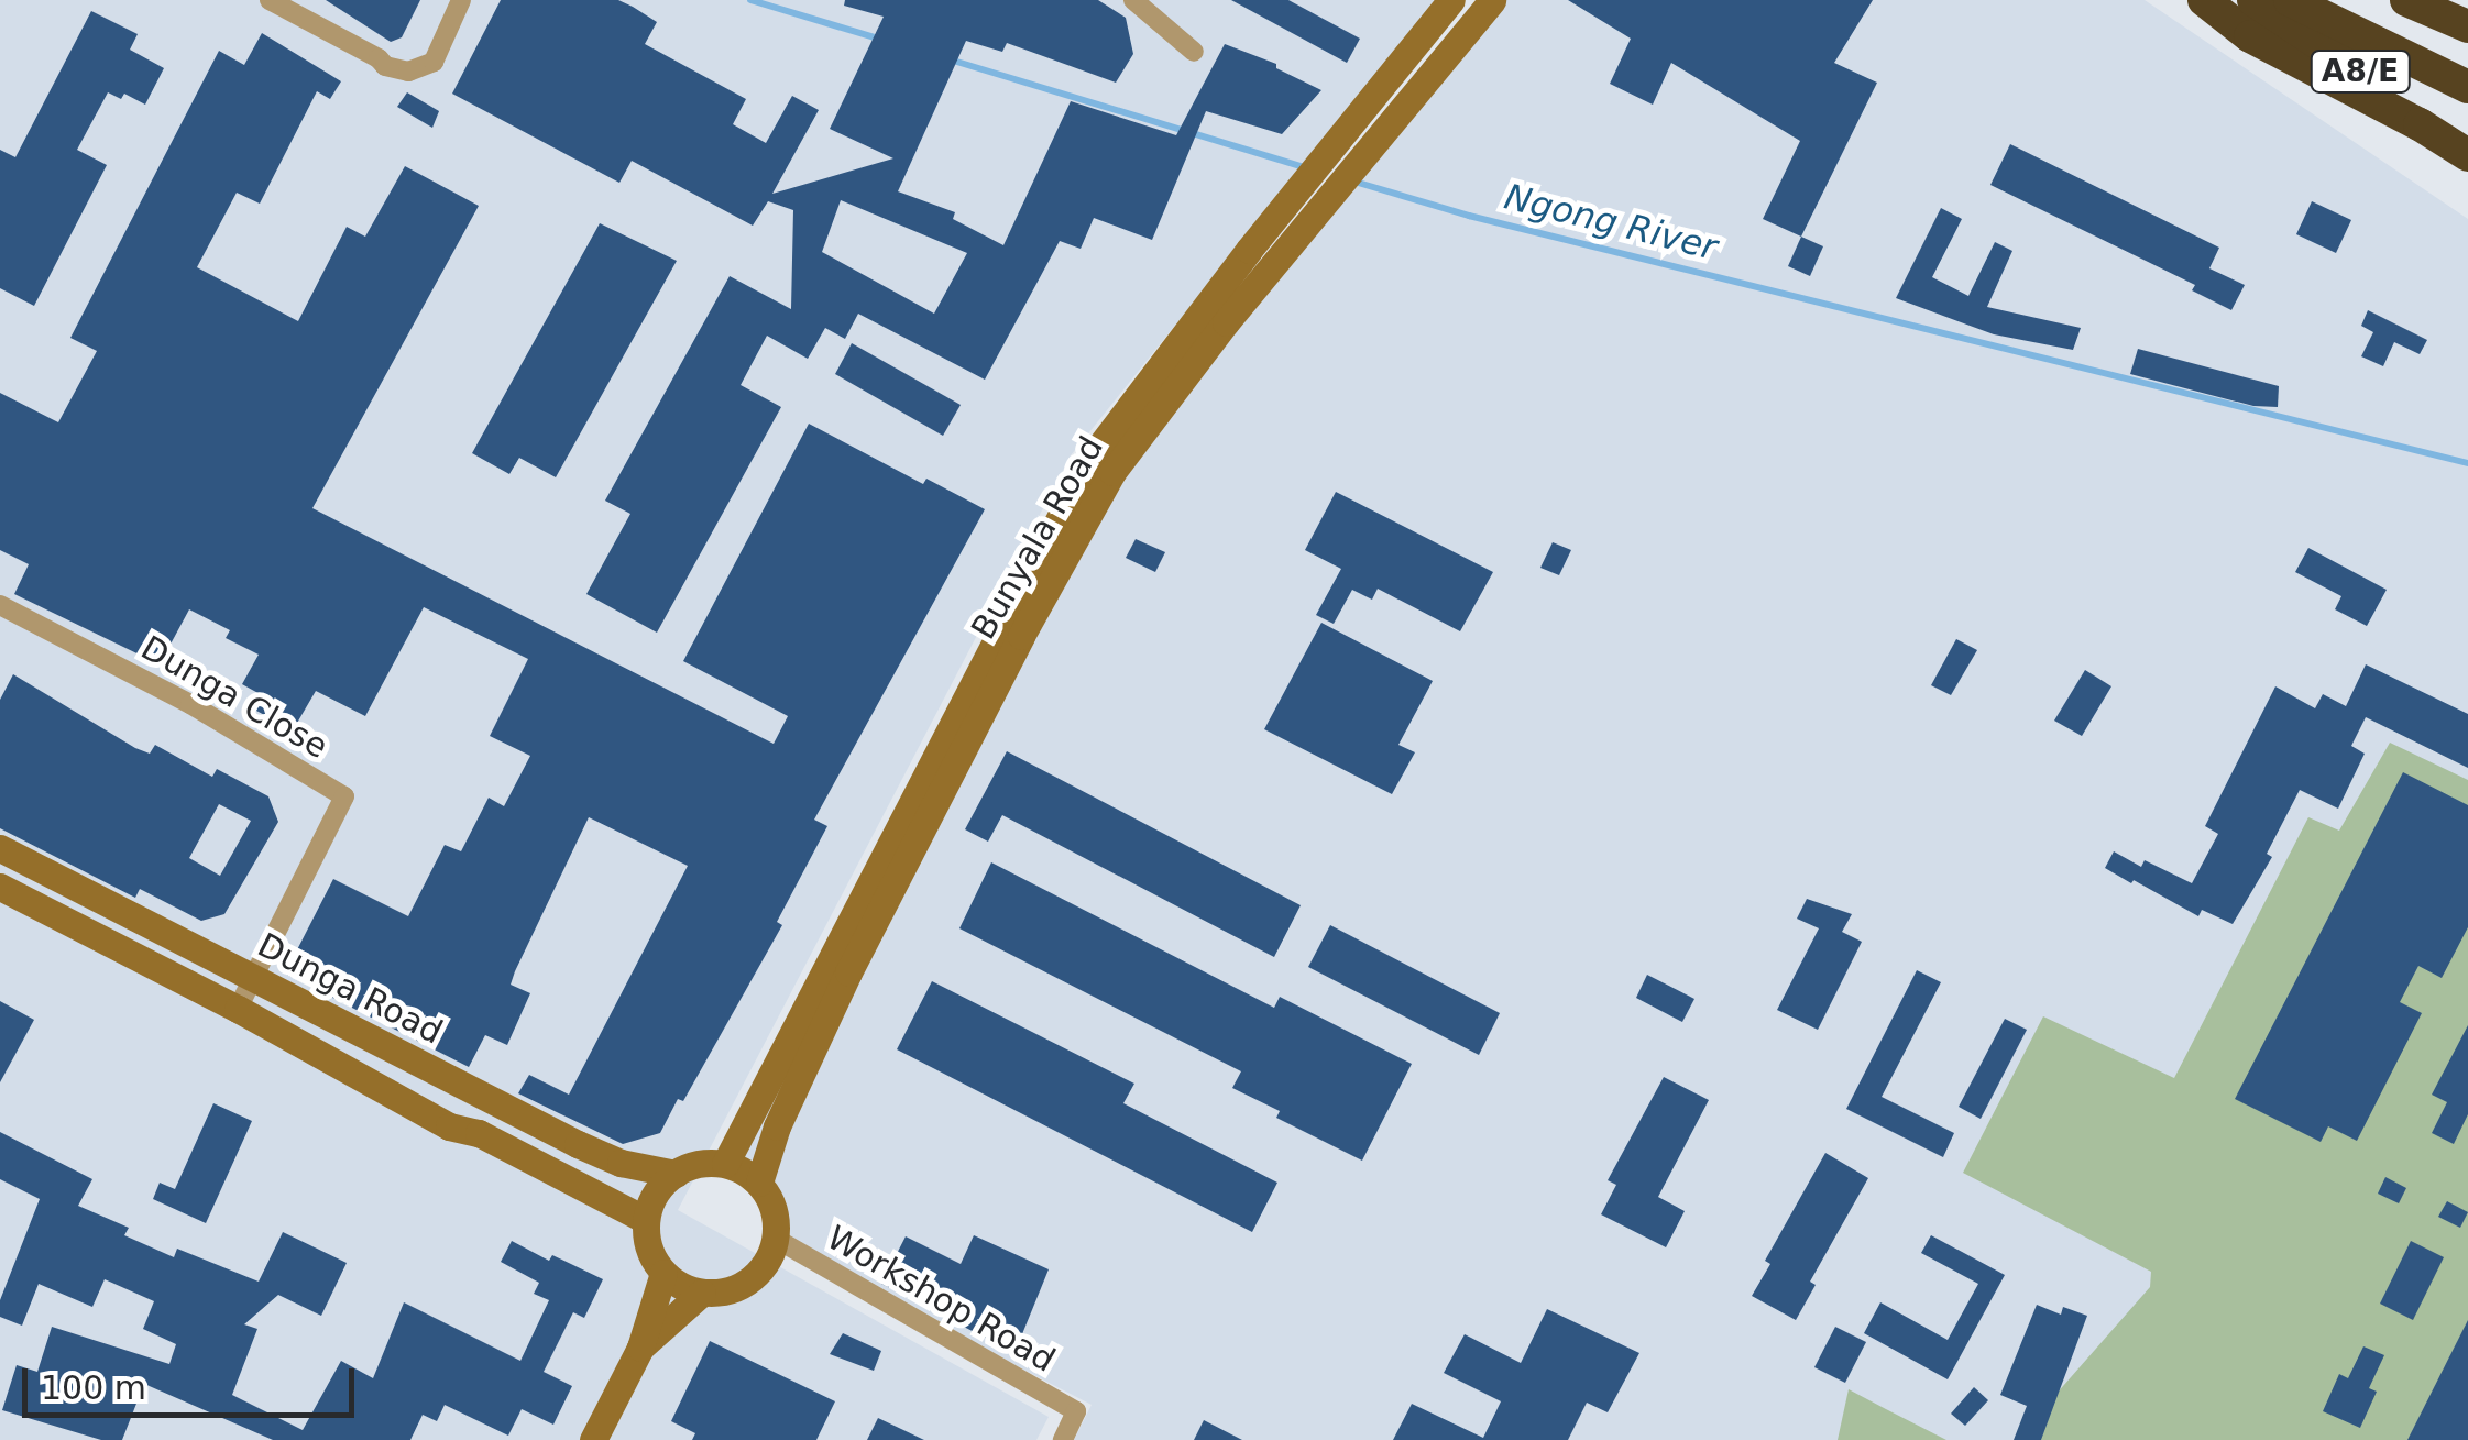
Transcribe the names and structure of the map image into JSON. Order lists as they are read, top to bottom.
{
  "streets": {
    "highway": ["A8/E"],
    "main road": ["Bunyala Road", "Dunga Road"],
    "street": ["Dunga Close", "Workshop Road"]
  },
  "crossings": [
    ["Bunyala Road", "Dunga Road"],
    ["Bunyala Road", "Workshop Road"],
    ["Dunga Close", "Dunga Road"],
    ["Dunga Road", "Workshop Road"]
  ],
  "water": ["Ngong River"],
  "scale_bar": "100 m"
}
